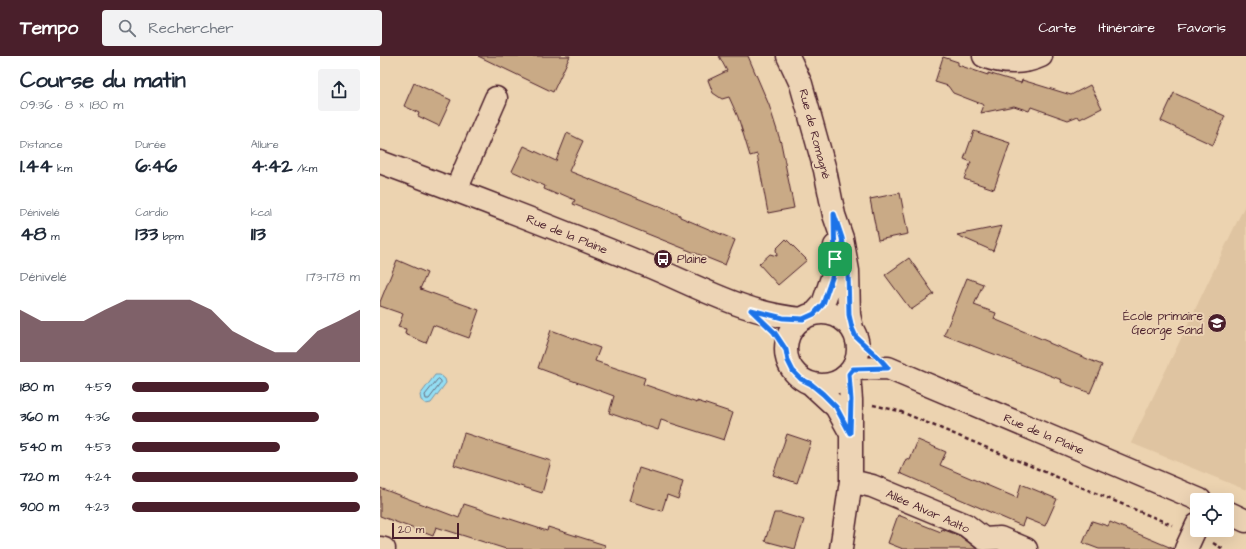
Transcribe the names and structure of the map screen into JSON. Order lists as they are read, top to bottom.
{
  "streets": {
    "street": ["Rue de Romagné", "Rue de la Plaine", "Allée Alvar Aalto"]
  },
  "crossings": [
    ["Rue de Romagné", "Rue de la Plaine"]
  ],
  "places": {
    "bus stop": ["Plaine"],
    "school or university": ["École primaire George Sand"]
  },
  "scale_bar": "20 m",
  "page": {
    "header": "Tempo",
    "search": "Rechercher",
    "nav": ["Carte", "Itinéraire", "Favoris"],
    "heading": ["Course du matin", "09:36 · 8 × 180 m"],
    "stats": [
      ["Distance", "1.44 km"],
      ["Durée", "6:46"],
      ["Allure", "4:42 /km"],
      ["Dénivelé", "48 m"],
      ["Cardio", "133 bpm"],
      ["kcal", "113"]
    ],
    "chart": ["Dénivelé", "173–178 m"],
    "list": [
      {
        "name": "180 m",
        "note": "4:59"
      },
      {
        "name": "360 m",
        "note": "4:36"
      },
      {
        "name": "540 m",
        "note": "4:53"
      },
      {
        "name": "720 m",
        "note": "4:24"
      },
      {
        "name": "900 m",
        "note": "4:23"
      }
    ],
    "scale": "20 m"
  }
}
